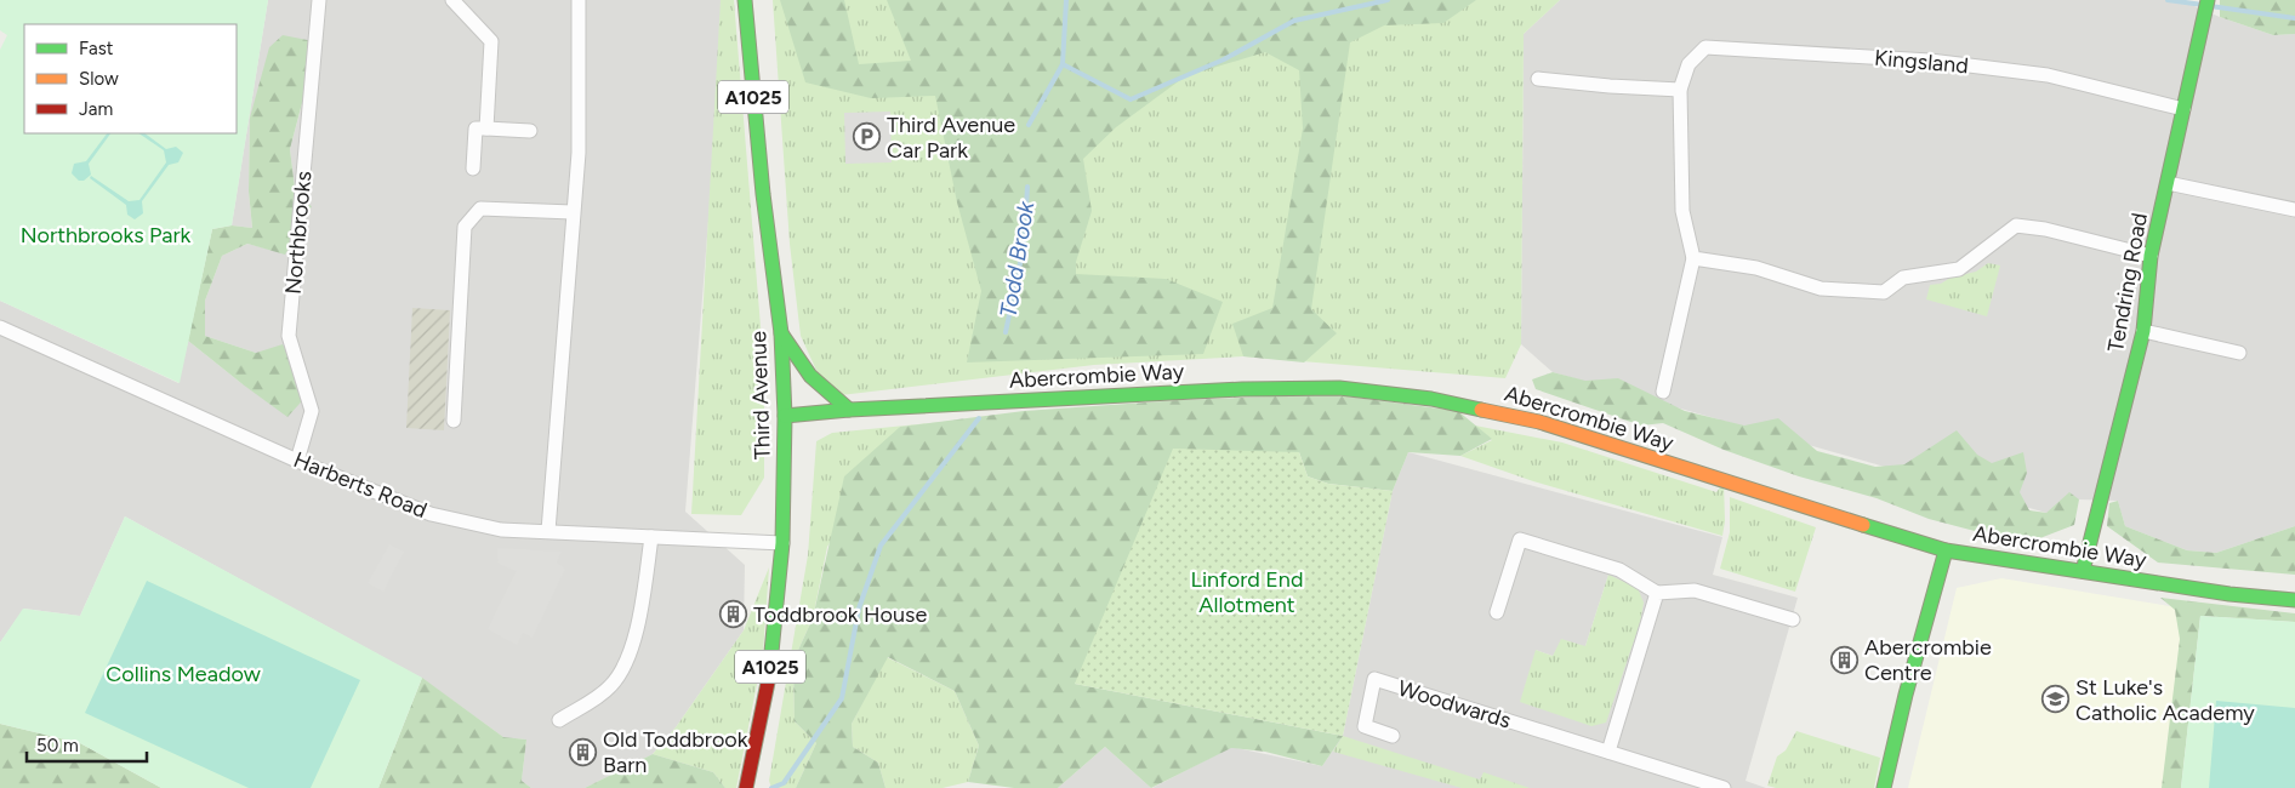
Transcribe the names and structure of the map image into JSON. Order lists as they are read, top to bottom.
{
  "streets": {
    "street": [
      "Kingsland",
      "A1025",
      "Northbrooks",
      "Tendring Road",
      "Abercrombie Way",
      "Third Avenue",
      "Harberts Road",
      "Woodwards"
    ]
  },
  "crossings": [
    ["Kingsland", "Tendring Road"],
    ["Northbrooks", "Harberts Road"],
    ["Tendring Road", "Abercrombie Way"],
    ["Abercrombie Way", "Third Avenue"],
    ["Third Avenue", "Harberts Road"]
  ],
  "water": ["Todd Brook"],
  "parks": ["Northbrooks Park", "Linford End Allotment", "Collins Meadow"],
  "places": {
    "parking": ["Third Avenue Car Park"],
    "building": ["Toddbrook House", "Abercrombie Centre", "Old Toddbrook Barn"],
    "school or university": ["St Luke's Catholic Academy"]
  },
  "legend": ["Fast", "Slow", "Jam"],
  "scale_bar": "50 m"
}
